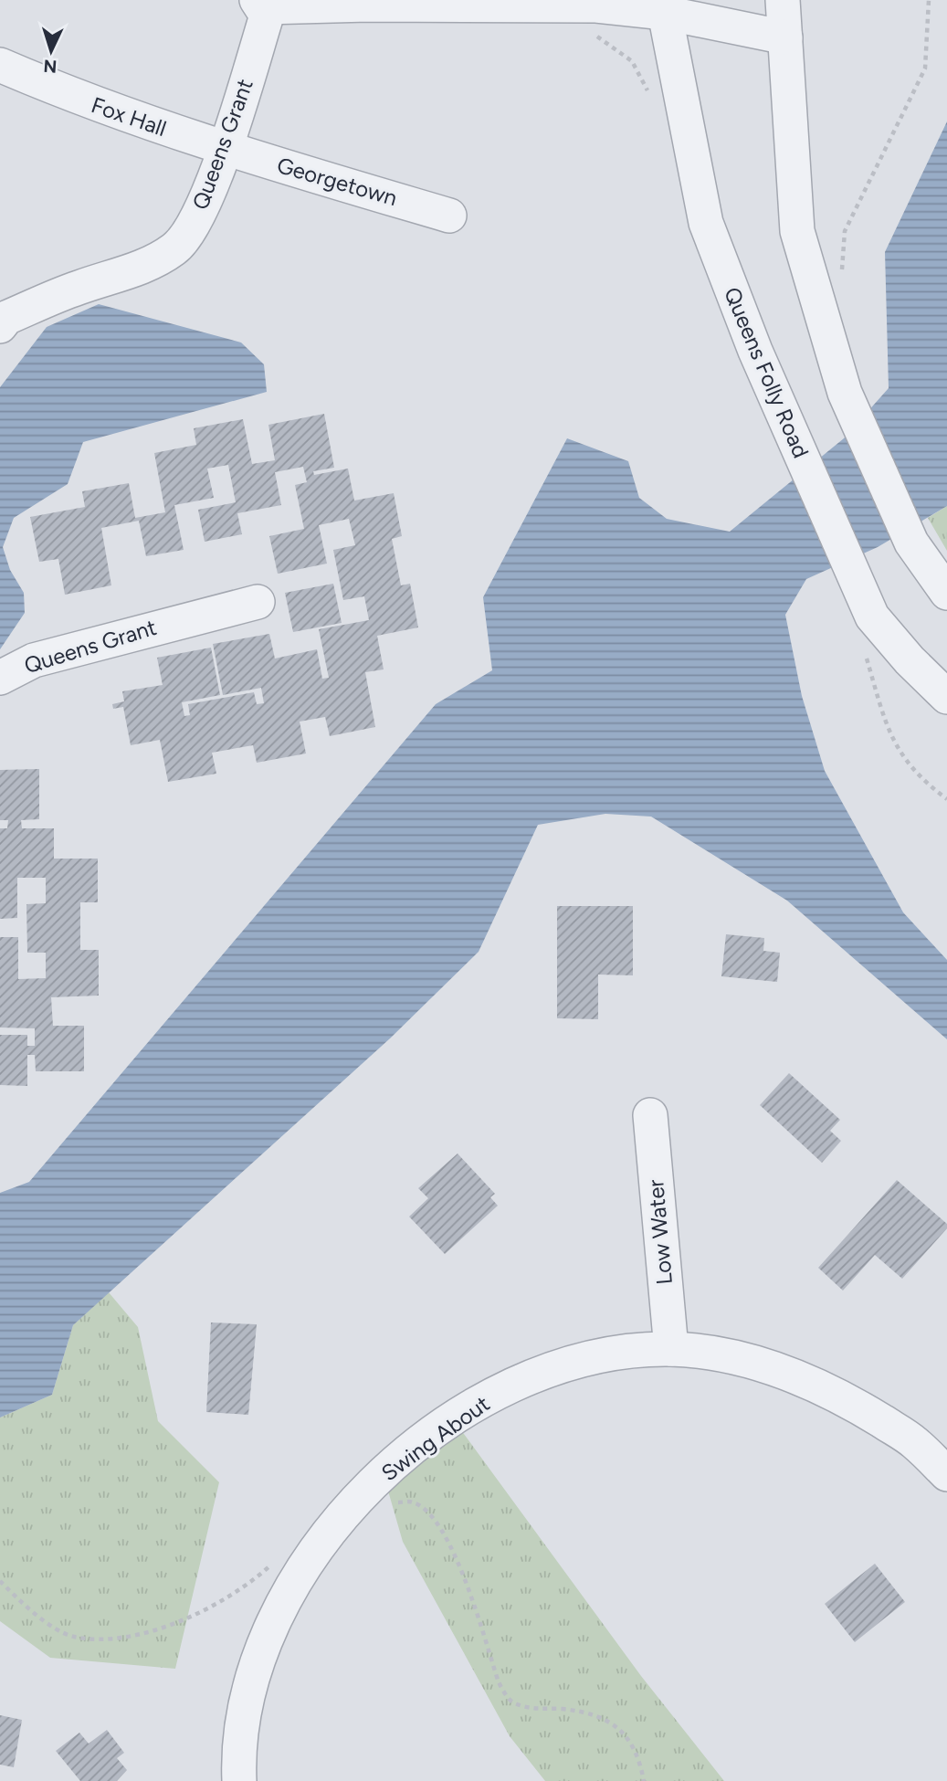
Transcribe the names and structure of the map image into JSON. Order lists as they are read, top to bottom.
{
  "streets": {
    "street": [
      "Fox Hall",
      "Queens Grant",
      "Georgetown",
      "Queens Folly Road",
      "Low Water",
      "Swing About"
    ]
  },
  "crossings": [
    ["Fox Hall", "Queens Grant"],
    ["Fox Hall", "Georgetown"],
    ["Queens Grant", "Georgetown"],
    ["Low Water", "Swing About"]
  ],
  "north": "bottom"
}
